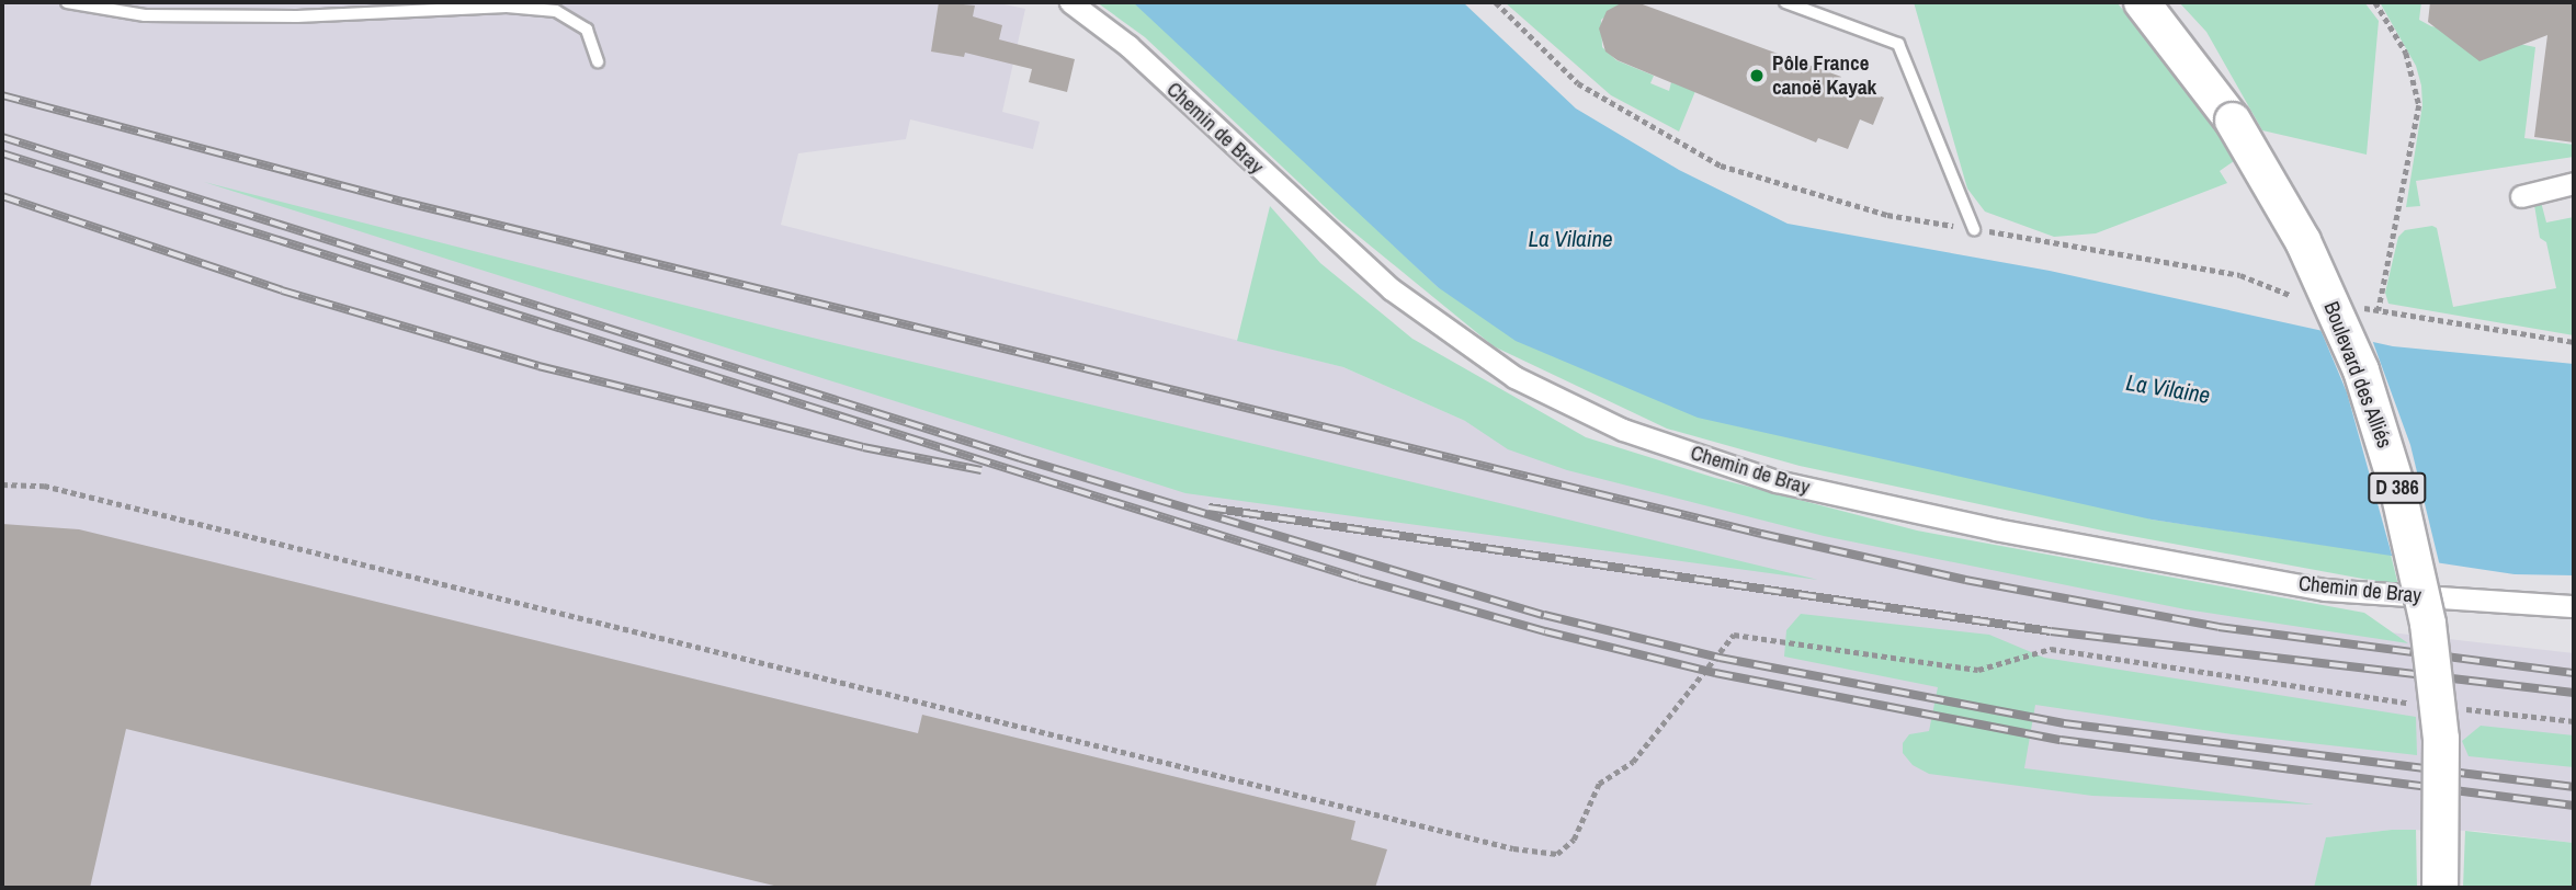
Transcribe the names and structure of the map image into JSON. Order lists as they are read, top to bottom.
{
  "streets": {
    "main road": ["Boulevard des Alliés", "D 386"],
    "street": ["Chemin de Bray"]
  },
  "water": ["La Vilaine"],
  "places": ["Pôle France canoë Kayak"]
}
